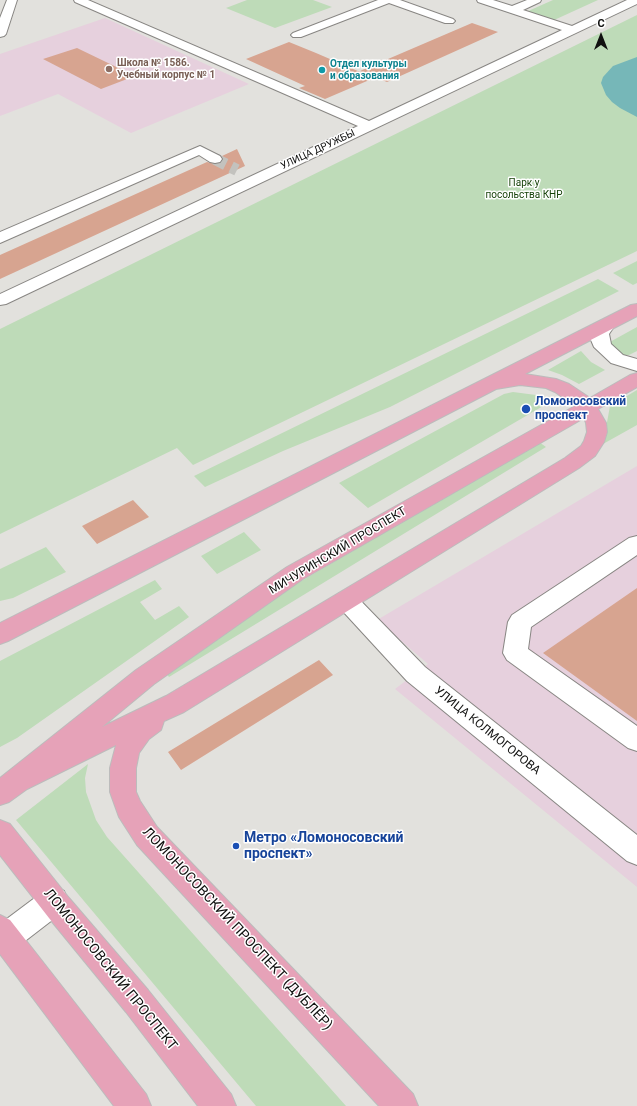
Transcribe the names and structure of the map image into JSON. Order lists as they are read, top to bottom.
{
  "streets": {
    "main road": ["МИЧУРИНСКИЙ ПРОСПЕКТ", "ЛОМОНОСОВСКИЙ ПРОСПЕКТ (ДУБЛЁР)", "ЛОМОНОСОВСКИЙ ПРОСПЕКТ"],
    "street": ["УЛИЦА ДРУЖБЫ", "УЛИЦА КОЛМОГОРОВА"]
  },
  "parks": ["Парк у посольства КНР"],
  "places": [
    "Школа № 1586. Учебный корпус № 1",
    "Отдел культуры и образования",
    "Ломоносовский проспект",
    "Метро «Ломоносовский проспект»"
  ],
  "north": "top"
}
